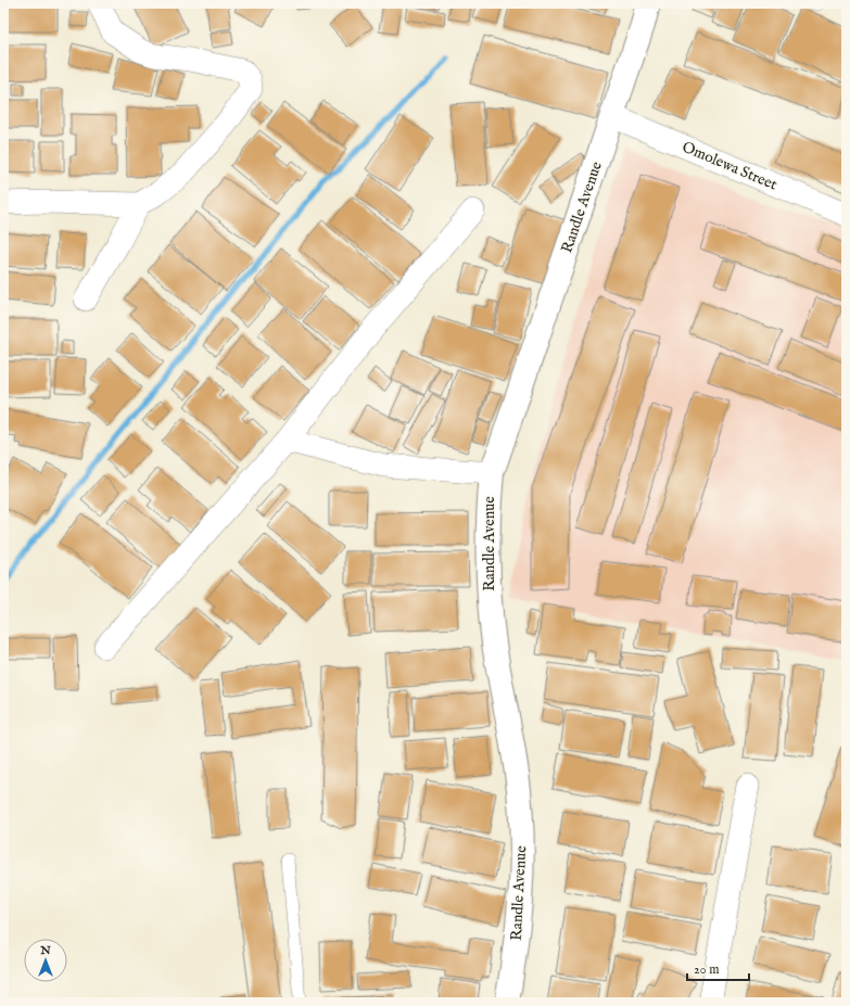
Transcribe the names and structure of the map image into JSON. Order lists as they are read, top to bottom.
{
  "streets": {
    "street": ["Omolewa Street", "Randle Avenue"]
  },
  "crossings": [
    ["Omolewa Street", "Randle Avenue"]
  ],
  "scale_bar": "20 m",
  "north": "top"
}
